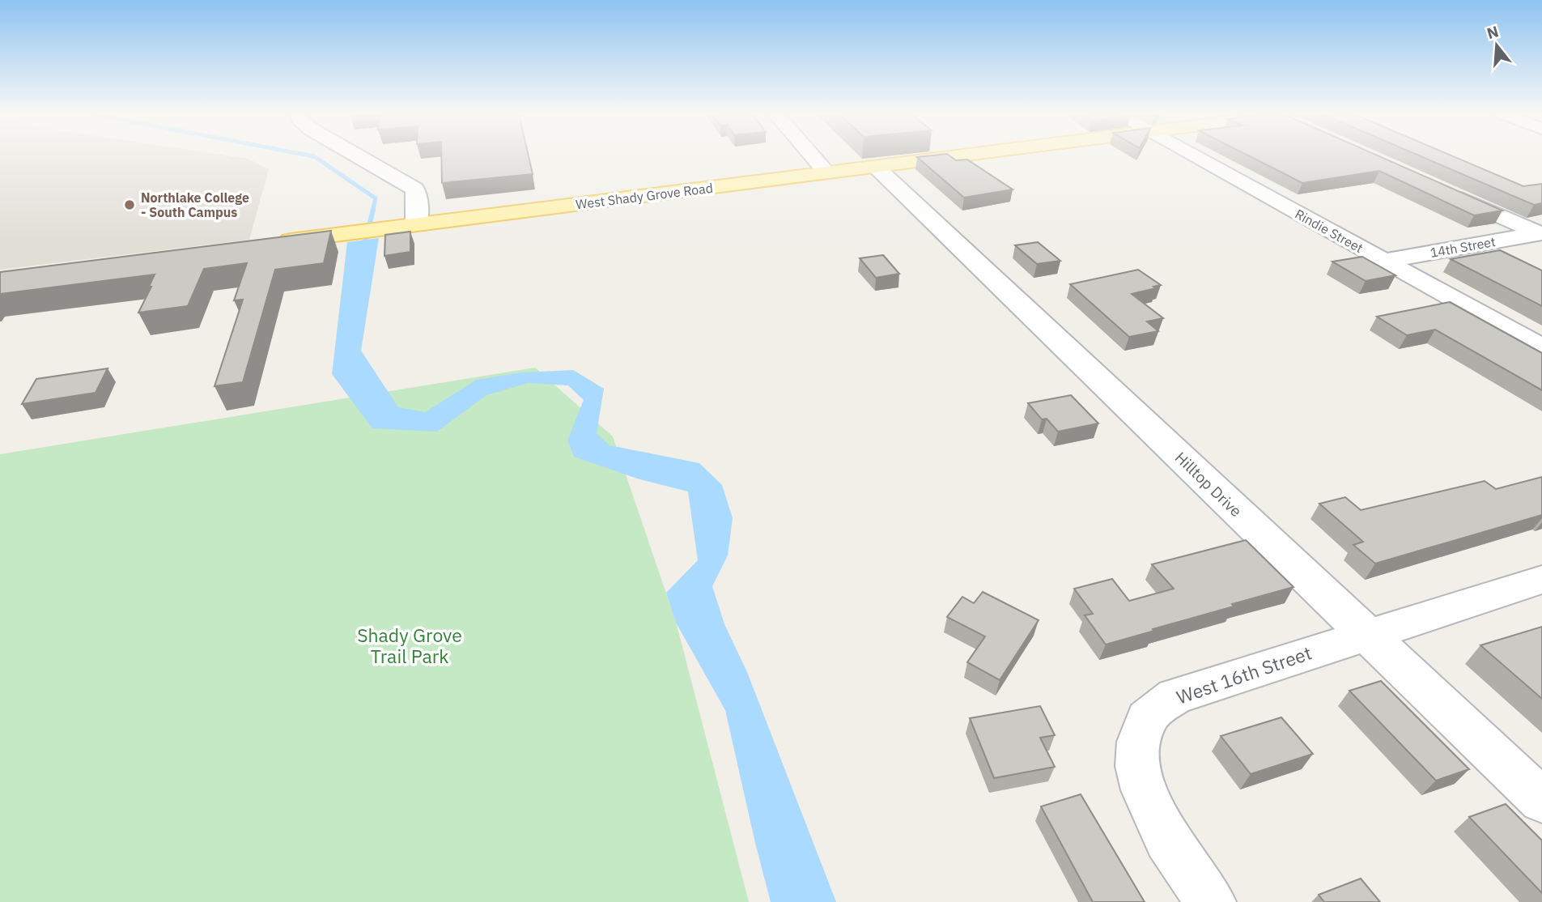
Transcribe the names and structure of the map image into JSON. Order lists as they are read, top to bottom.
{
  "streets": {
    "main road": ["West Shady Grove Road"],
    "street": [
      "Rindie Street",
      "14th Street",
      "Hilltop Drive",
      "West 16th Street"
    ]
  },
  "crossings": [
    ["West Shady Grove Road", "Hilltop Drive"],
    ["Rindie Street", "14th Street"],
    ["Hilltop Drive", "West 16th Street"]
  ],
  "parks": ["Shady Grove Trail Park"],
  "places": ["Northlake College - South Campus"],
  "north": "top"
}
